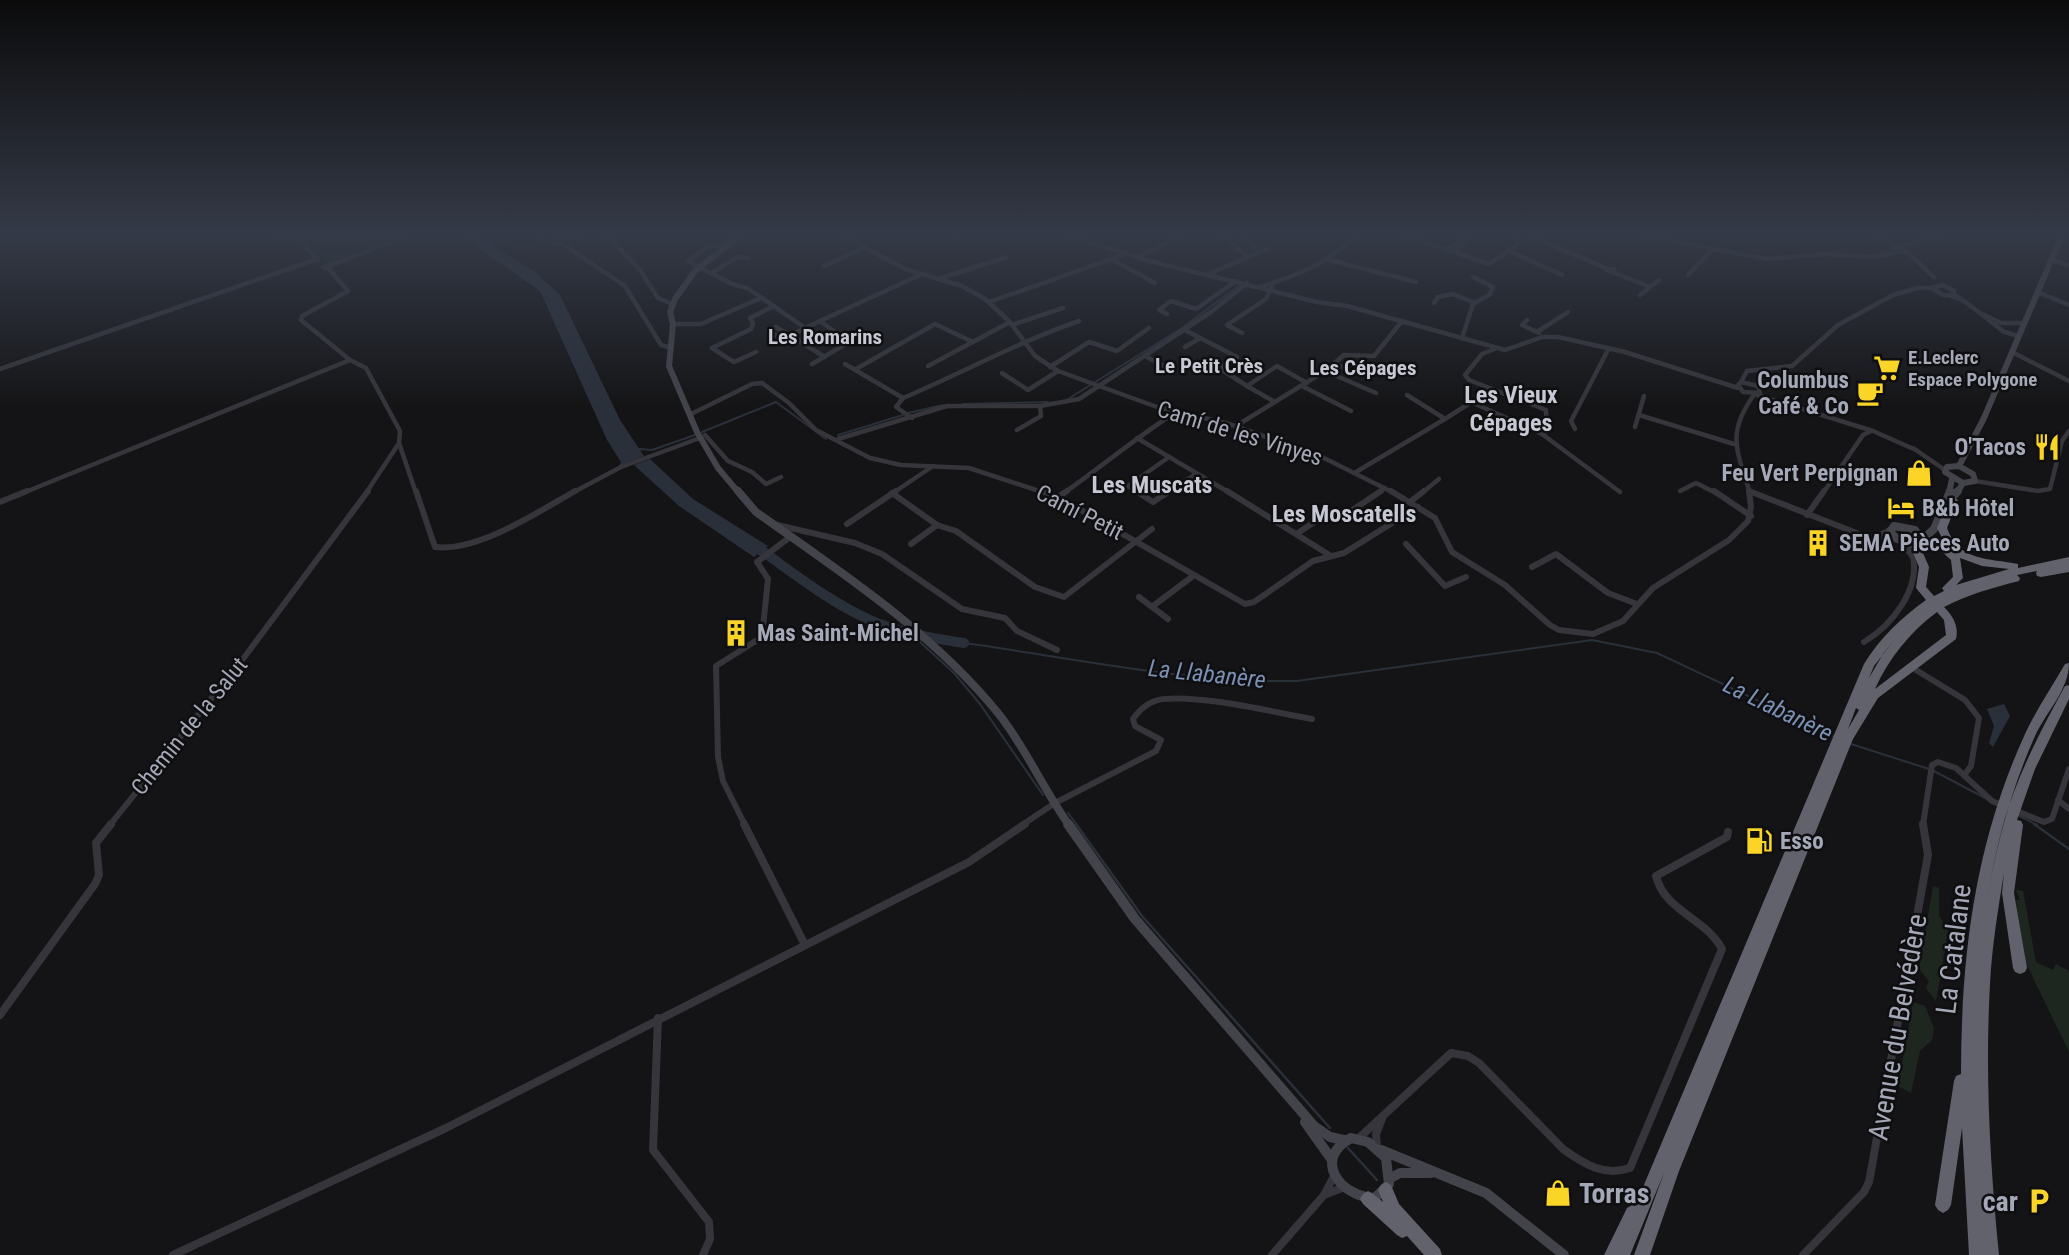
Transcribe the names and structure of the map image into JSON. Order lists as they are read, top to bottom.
{
  "streets": {
    "highway": ["La Catalane"],
    "street": [
      "Camí de les Vinyes",
      "Camí Petit",
      "Chemin de la Salut",
      "Avenue du Belvédère"
    ]
  },
  "crossings": [
    ["Camí de les Vinyes", "Camí Petit"]
  ],
  "districts": [
    "Les Romarins",
    "Le Petit Crès",
    "Les Cépages",
    "Les Vieux Cépages",
    "Les Muscats",
    "Les Moscatells"
  ],
  "water": ["La Llabanère"],
  "places": {
    "supermarket": ["E.Leclerc Espace Polygone"],
    "cafe": ["Columbus Café & Co"],
    "restaurant": ["O'Tacos"],
    "shop": ["Feu Vert Perpignan", "Torras"],
    "hotel": ["B&b Hôtel"],
    "building": ["SEMA Pièces Auto", "Mas Saint-Michel"],
    "fuel station": ["Esso"],
    "parking": ["car"]
  }
}
